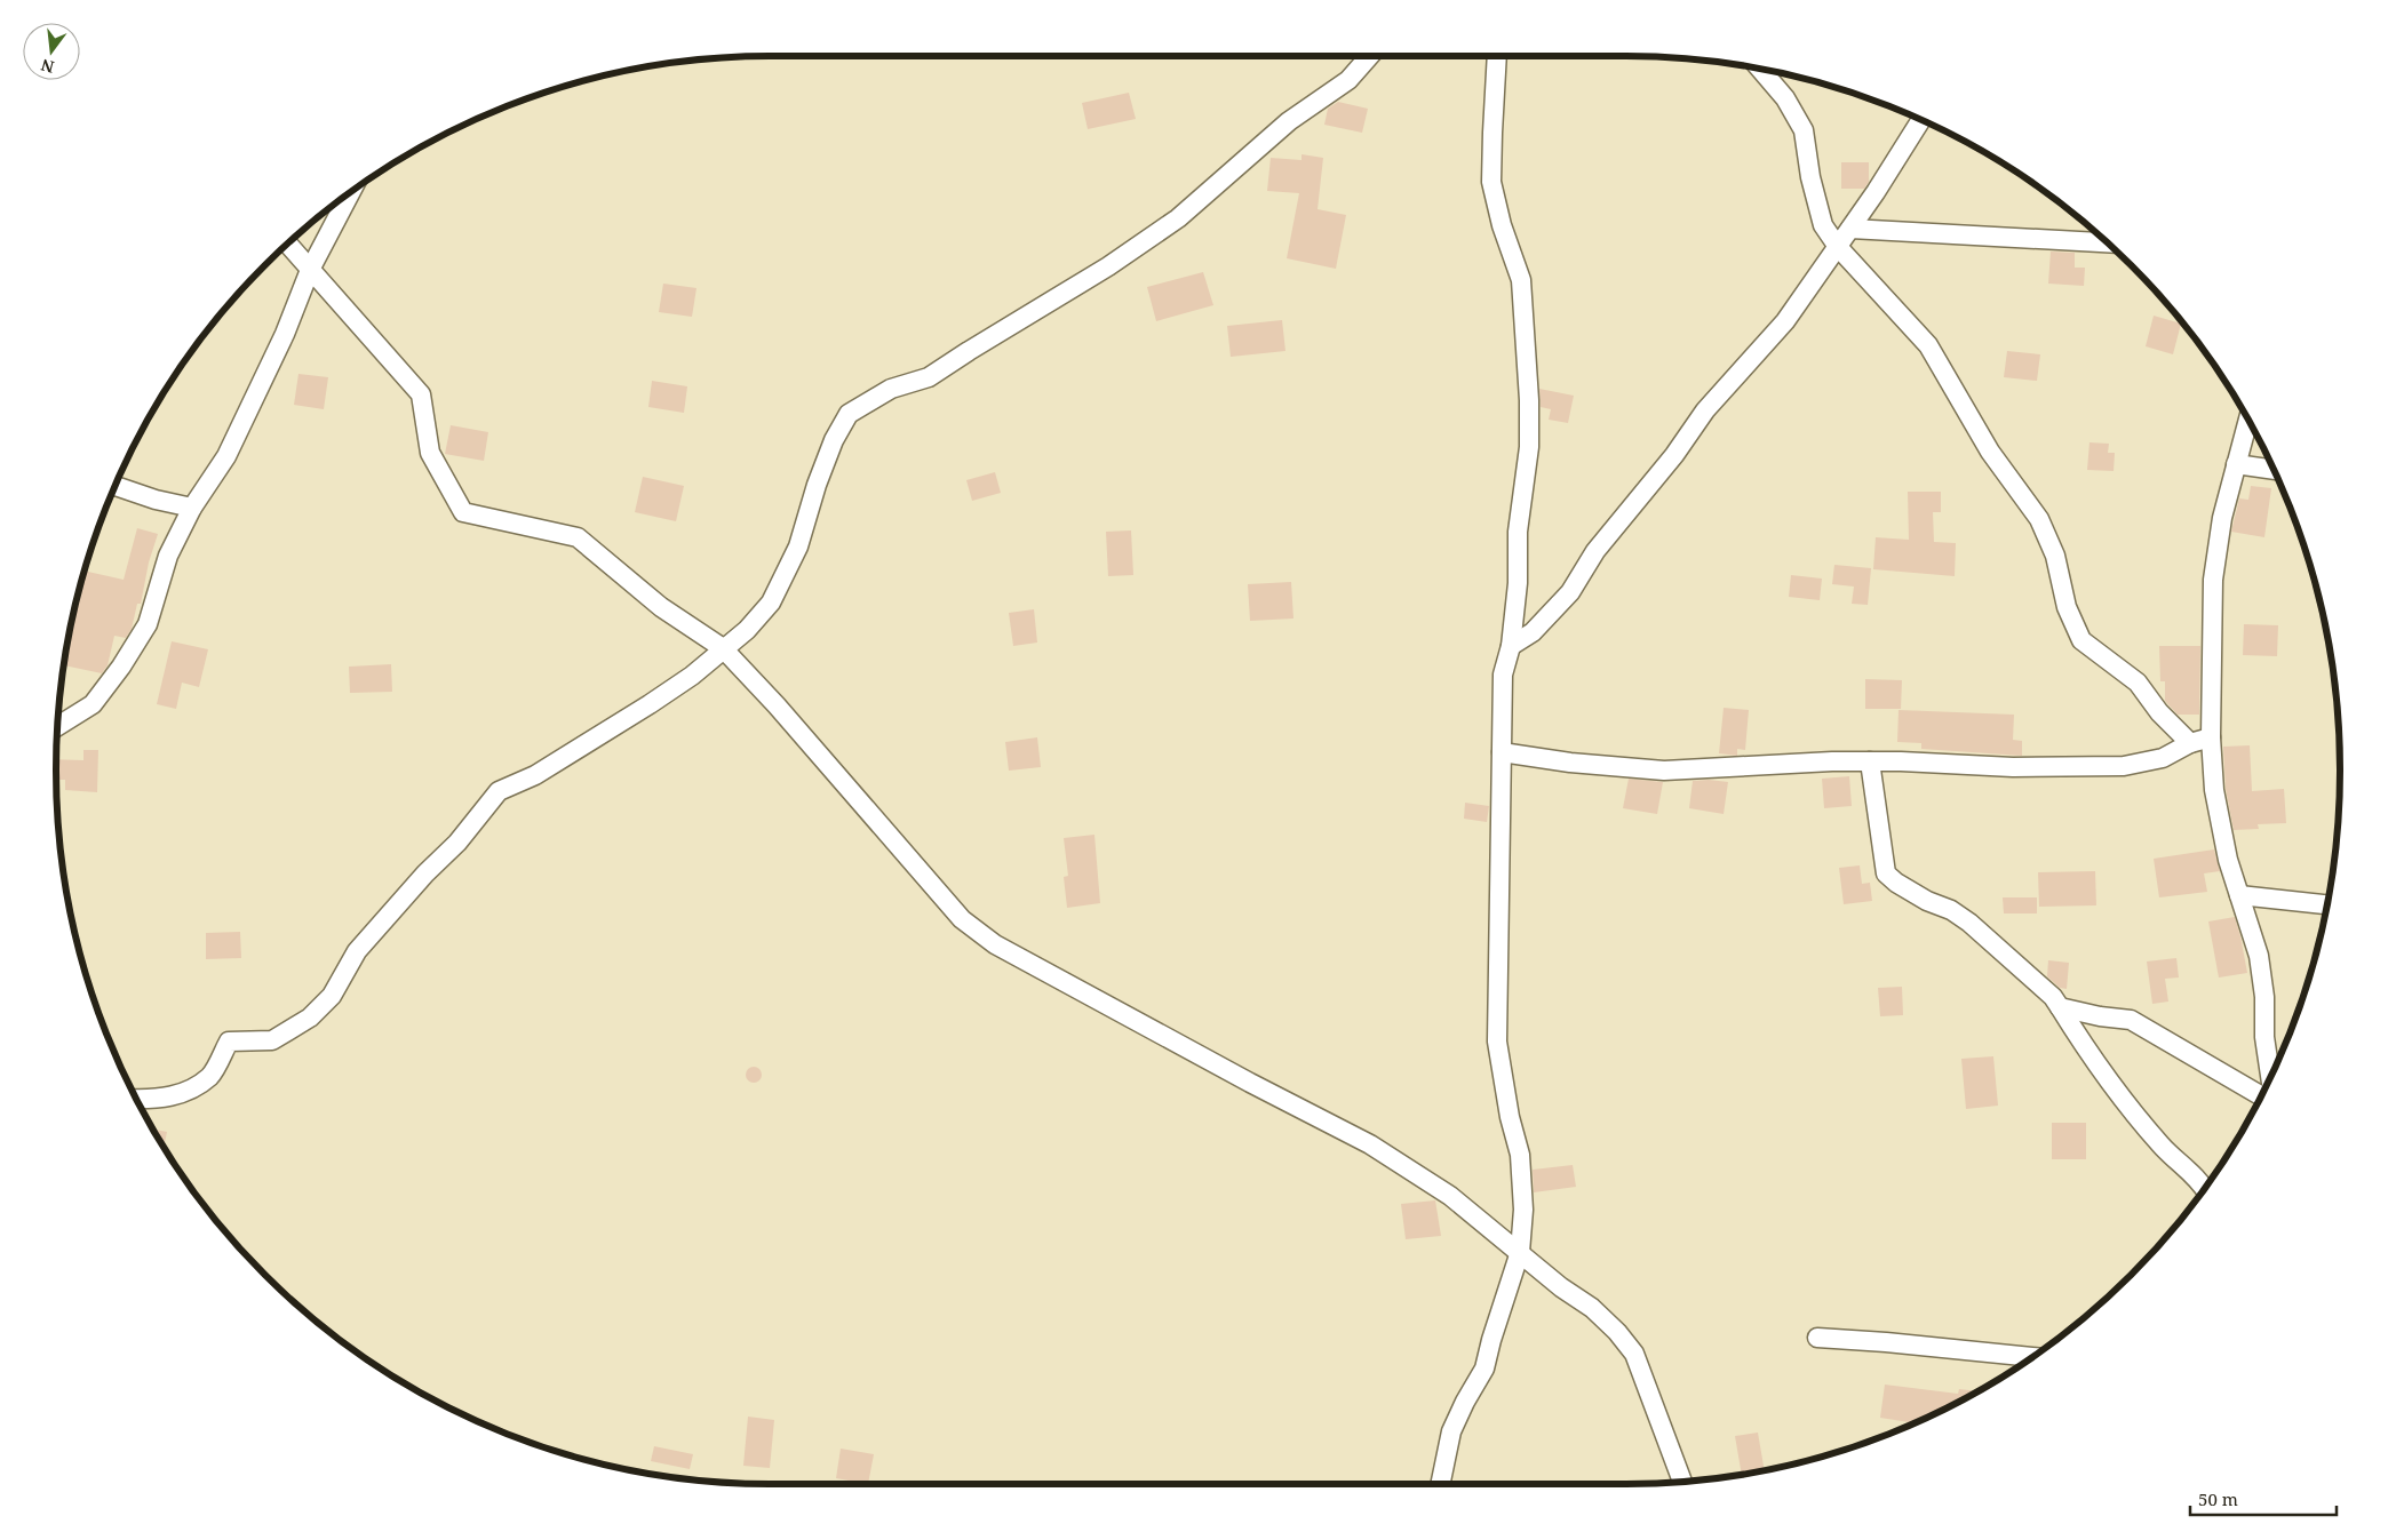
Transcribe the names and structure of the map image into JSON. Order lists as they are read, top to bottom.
{
  "scale_bar": "50 m",
  "north": "bottom"
}
